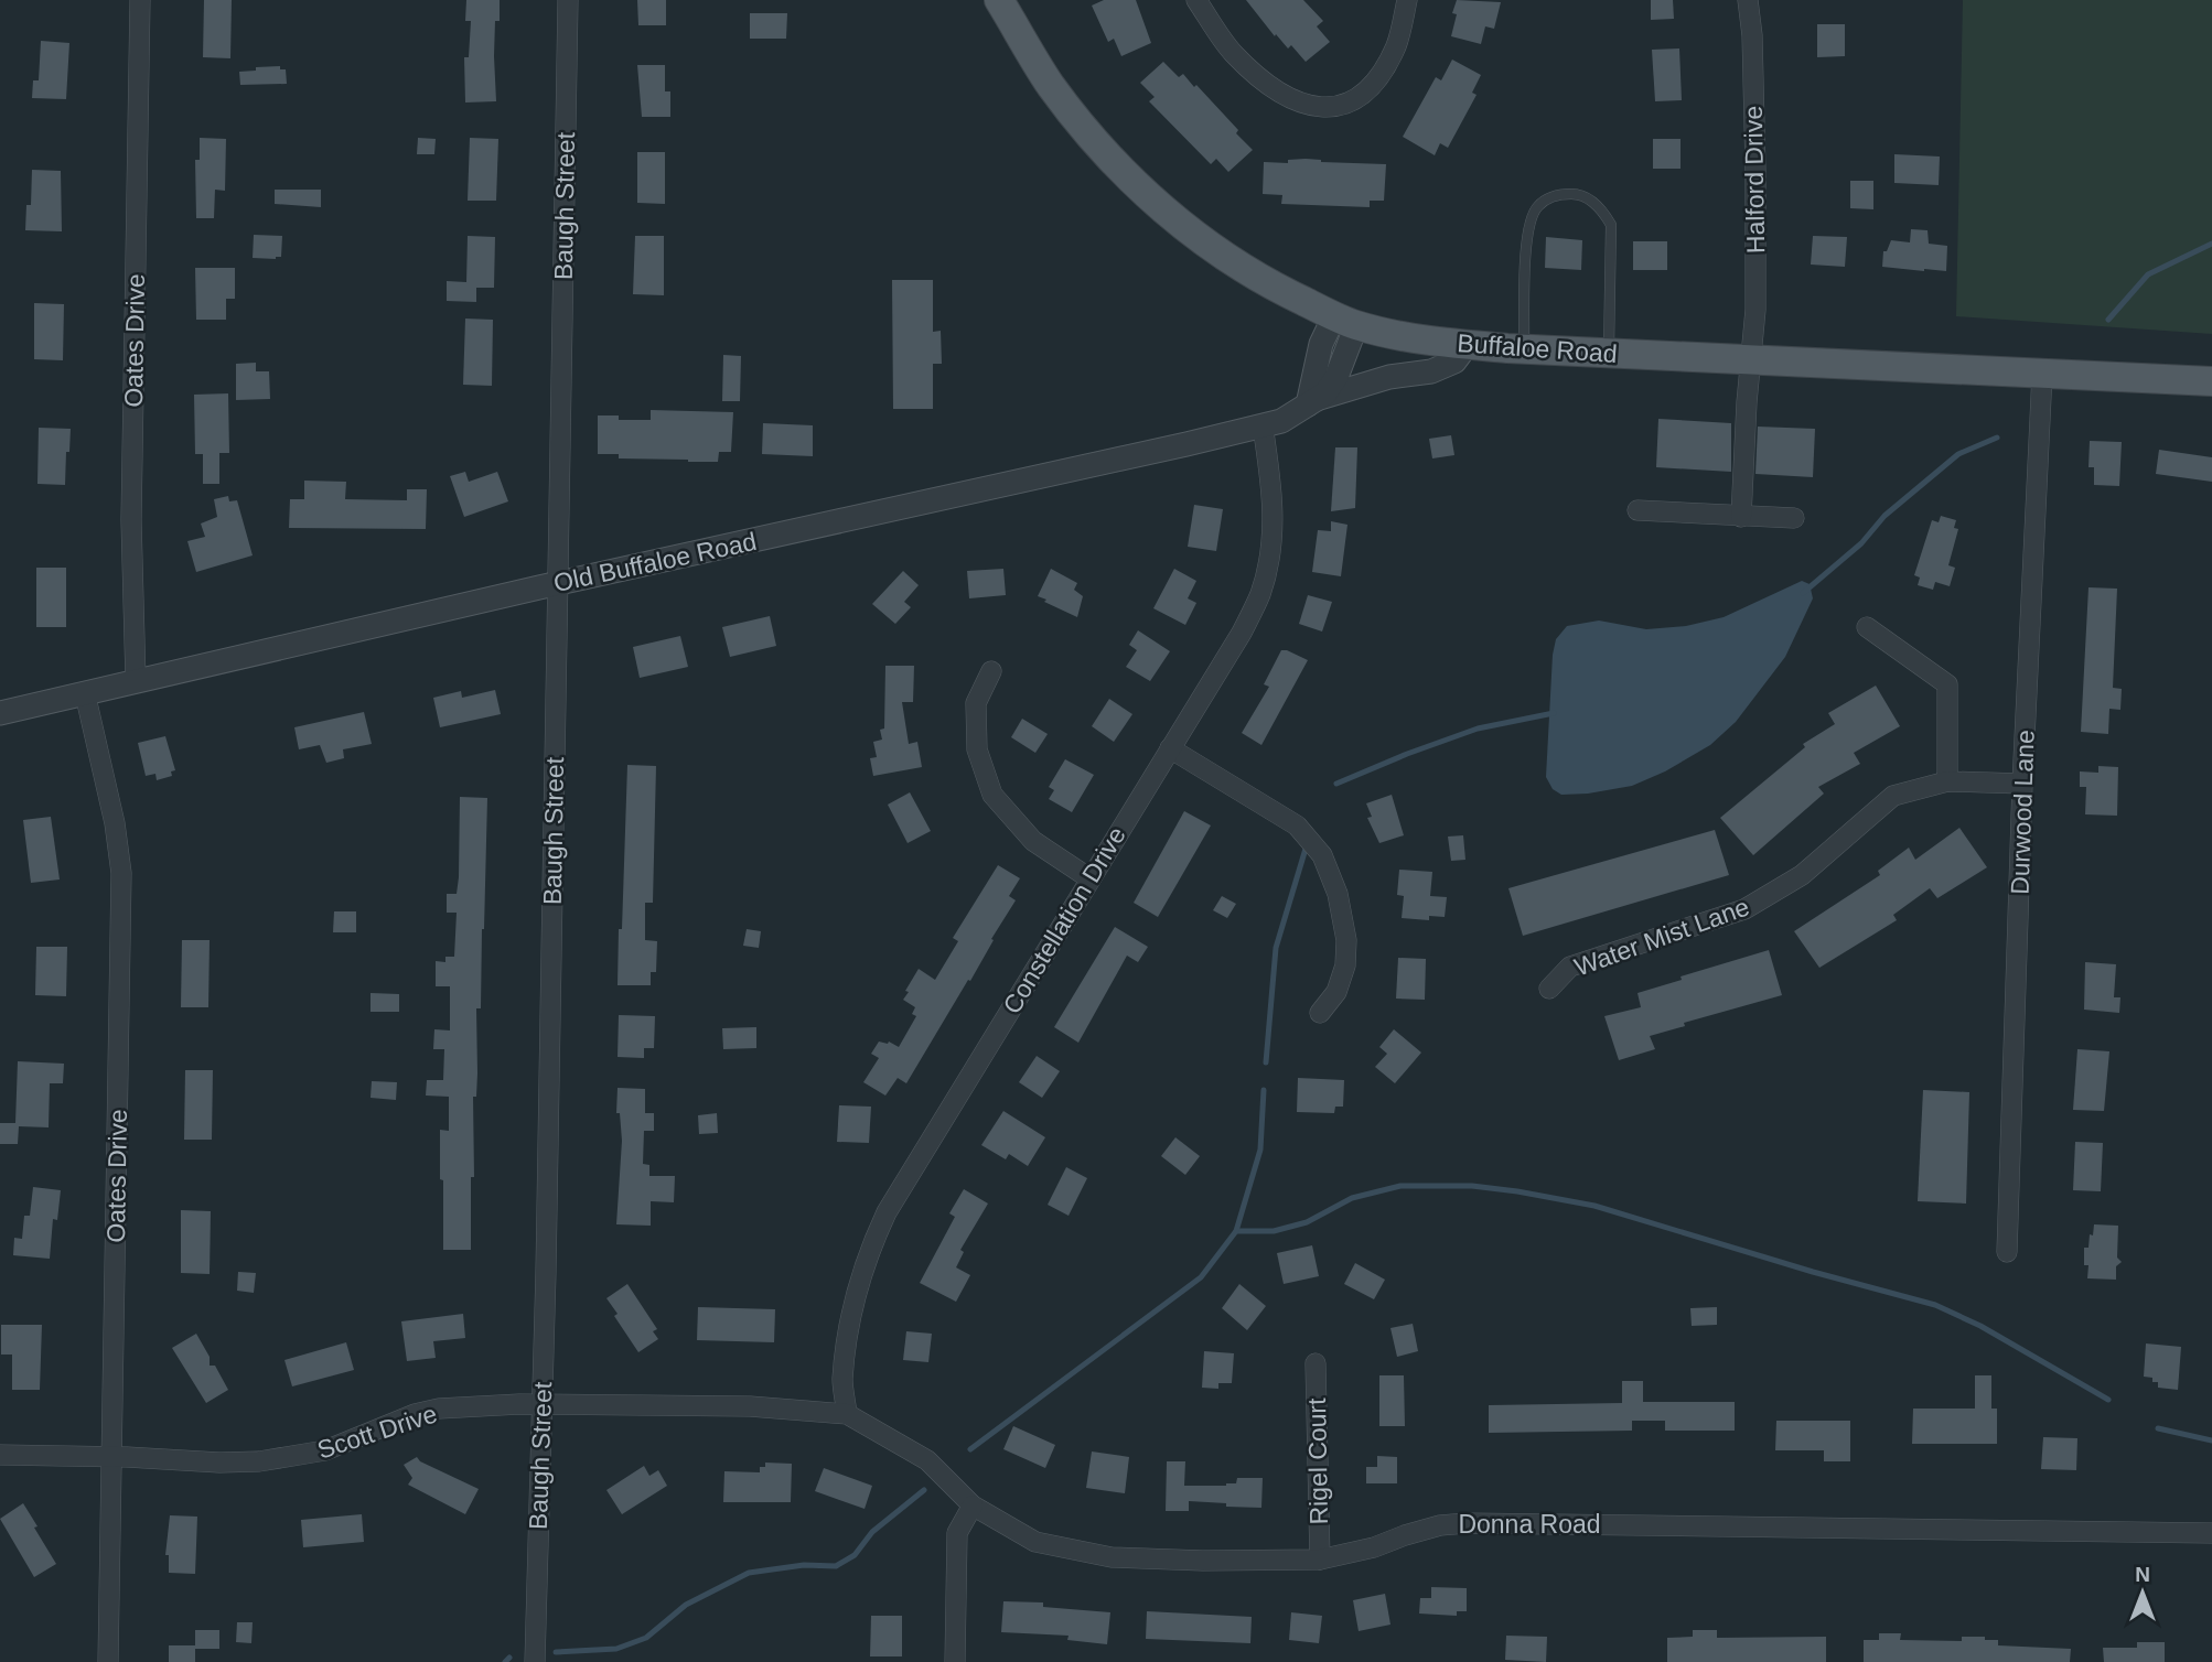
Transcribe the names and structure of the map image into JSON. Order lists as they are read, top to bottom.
{
  "streets": {
    "main road": ["Buffaloe Road"],
    "street": [
      "Halford Drive",
      "Baugh Street",
      "Oates Drive",
      "Old Buffaloe Road",
      "Durwood Lane",
      "Constellation Drive",
      "Water Mist Lane",
      "Scott Drive",
      "Rigel Court",
      "Donna Road"
    ]
  },
  "crossings": [
    ["Halford Drive", "Buffaloe Road"],
    ["Baugh Street", "Old Buffaloe Road"],
    ["Baugh Street", "Scott Drive"],
    ["Oates Drive", "Old Buffaloe Road"],
    ["Oates Drive", "Scott Drive"],
    ["Buffaloe Road", "Old Buffaloe Road"],
    ["Buffaloe Road", "Durwood Lane"],
    ["Old Buffaloe Road", "Constellation Drive"],
    ["Durwood Lane", "Water Mist Lane"],
    ["Constellation Drive", "Scott Drive"],
    ["Constellation Drive", "Donna Road"],
    ["Scott Drive", "Donna Road"],
    ["Rigel Court", "Donna Road"]
  ],
  "north": "top"
}
